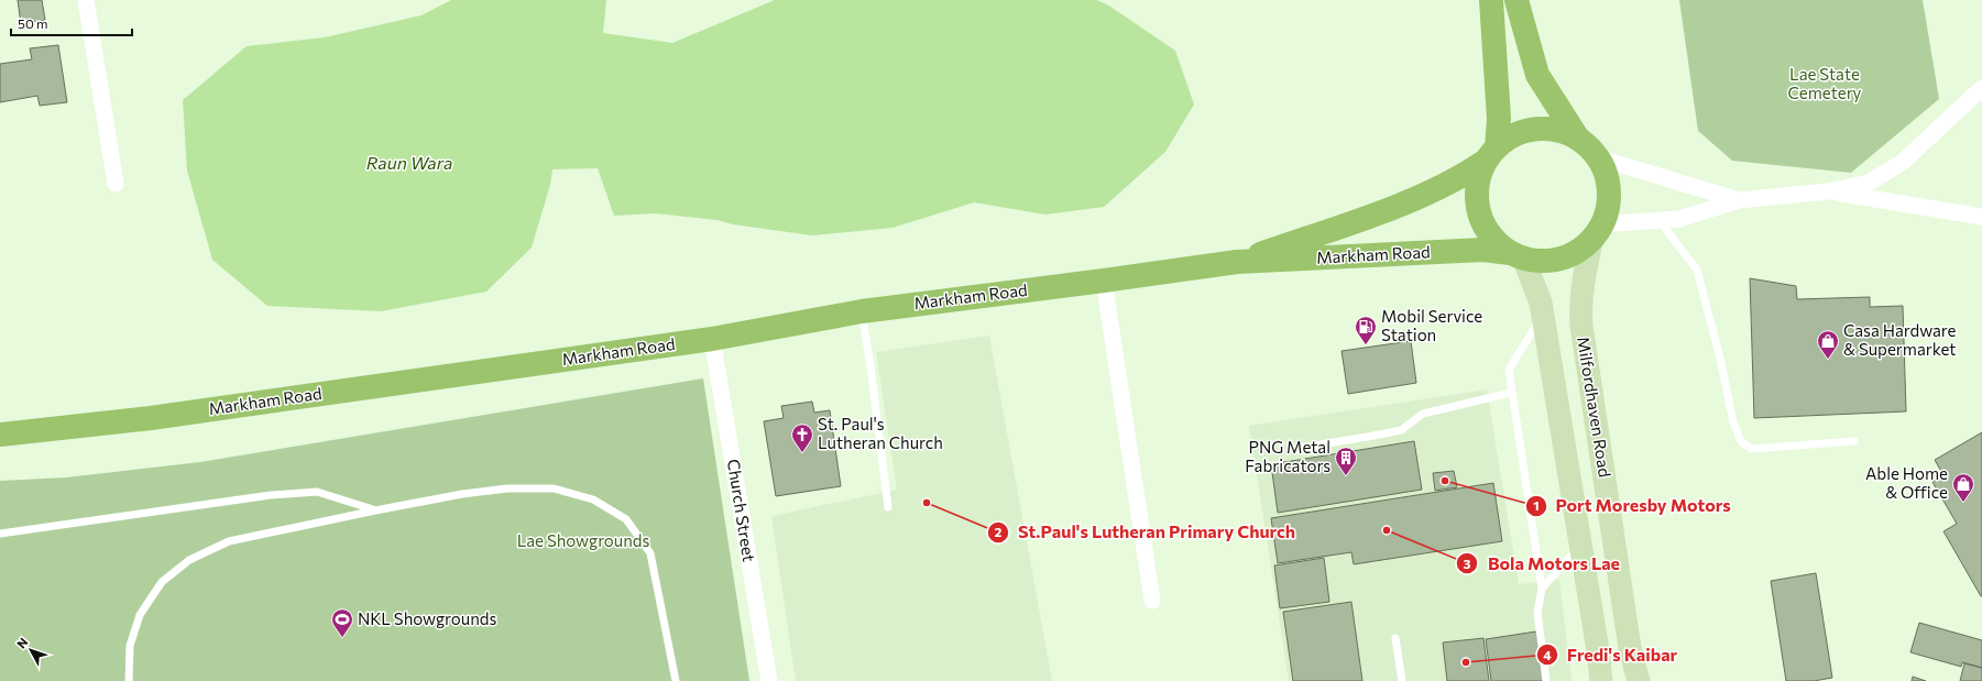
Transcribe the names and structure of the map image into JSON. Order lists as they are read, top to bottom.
{
  "streets": {
    "main road": ["Markham Road", "Milfordhaven Road"],
    "street": ["Church Street"]
  },
  "crossings": [
    ["Markham Road", "Milfordhaven Road"],
    ["Markham Road", "Church Street"]
  ],
  "water": ["Raun Wara"],
  "parks": ["Lae State Cemetery", "Lae Showgrounds"],
  "places": {
    "fuel station": ["Mobil Service Station"],
    "shop": ["Casa Hardware & Supermarket", "Able Home & Office"],
    "church": ["St. Paul's Lutheran Church"],
    "building": ["PNG Metal Fabricators"],
    "other": [
      "Port Moresby Motors",
      "St.Paul's Lutheran Primary Church",
      "Bola Motors Lae",
      "Fredi's Kaibar"
    ],
    "sports": ["NKL Showgrounds"]
  },
  "scale_bar": "50 m",
  "north": "top left"
}
